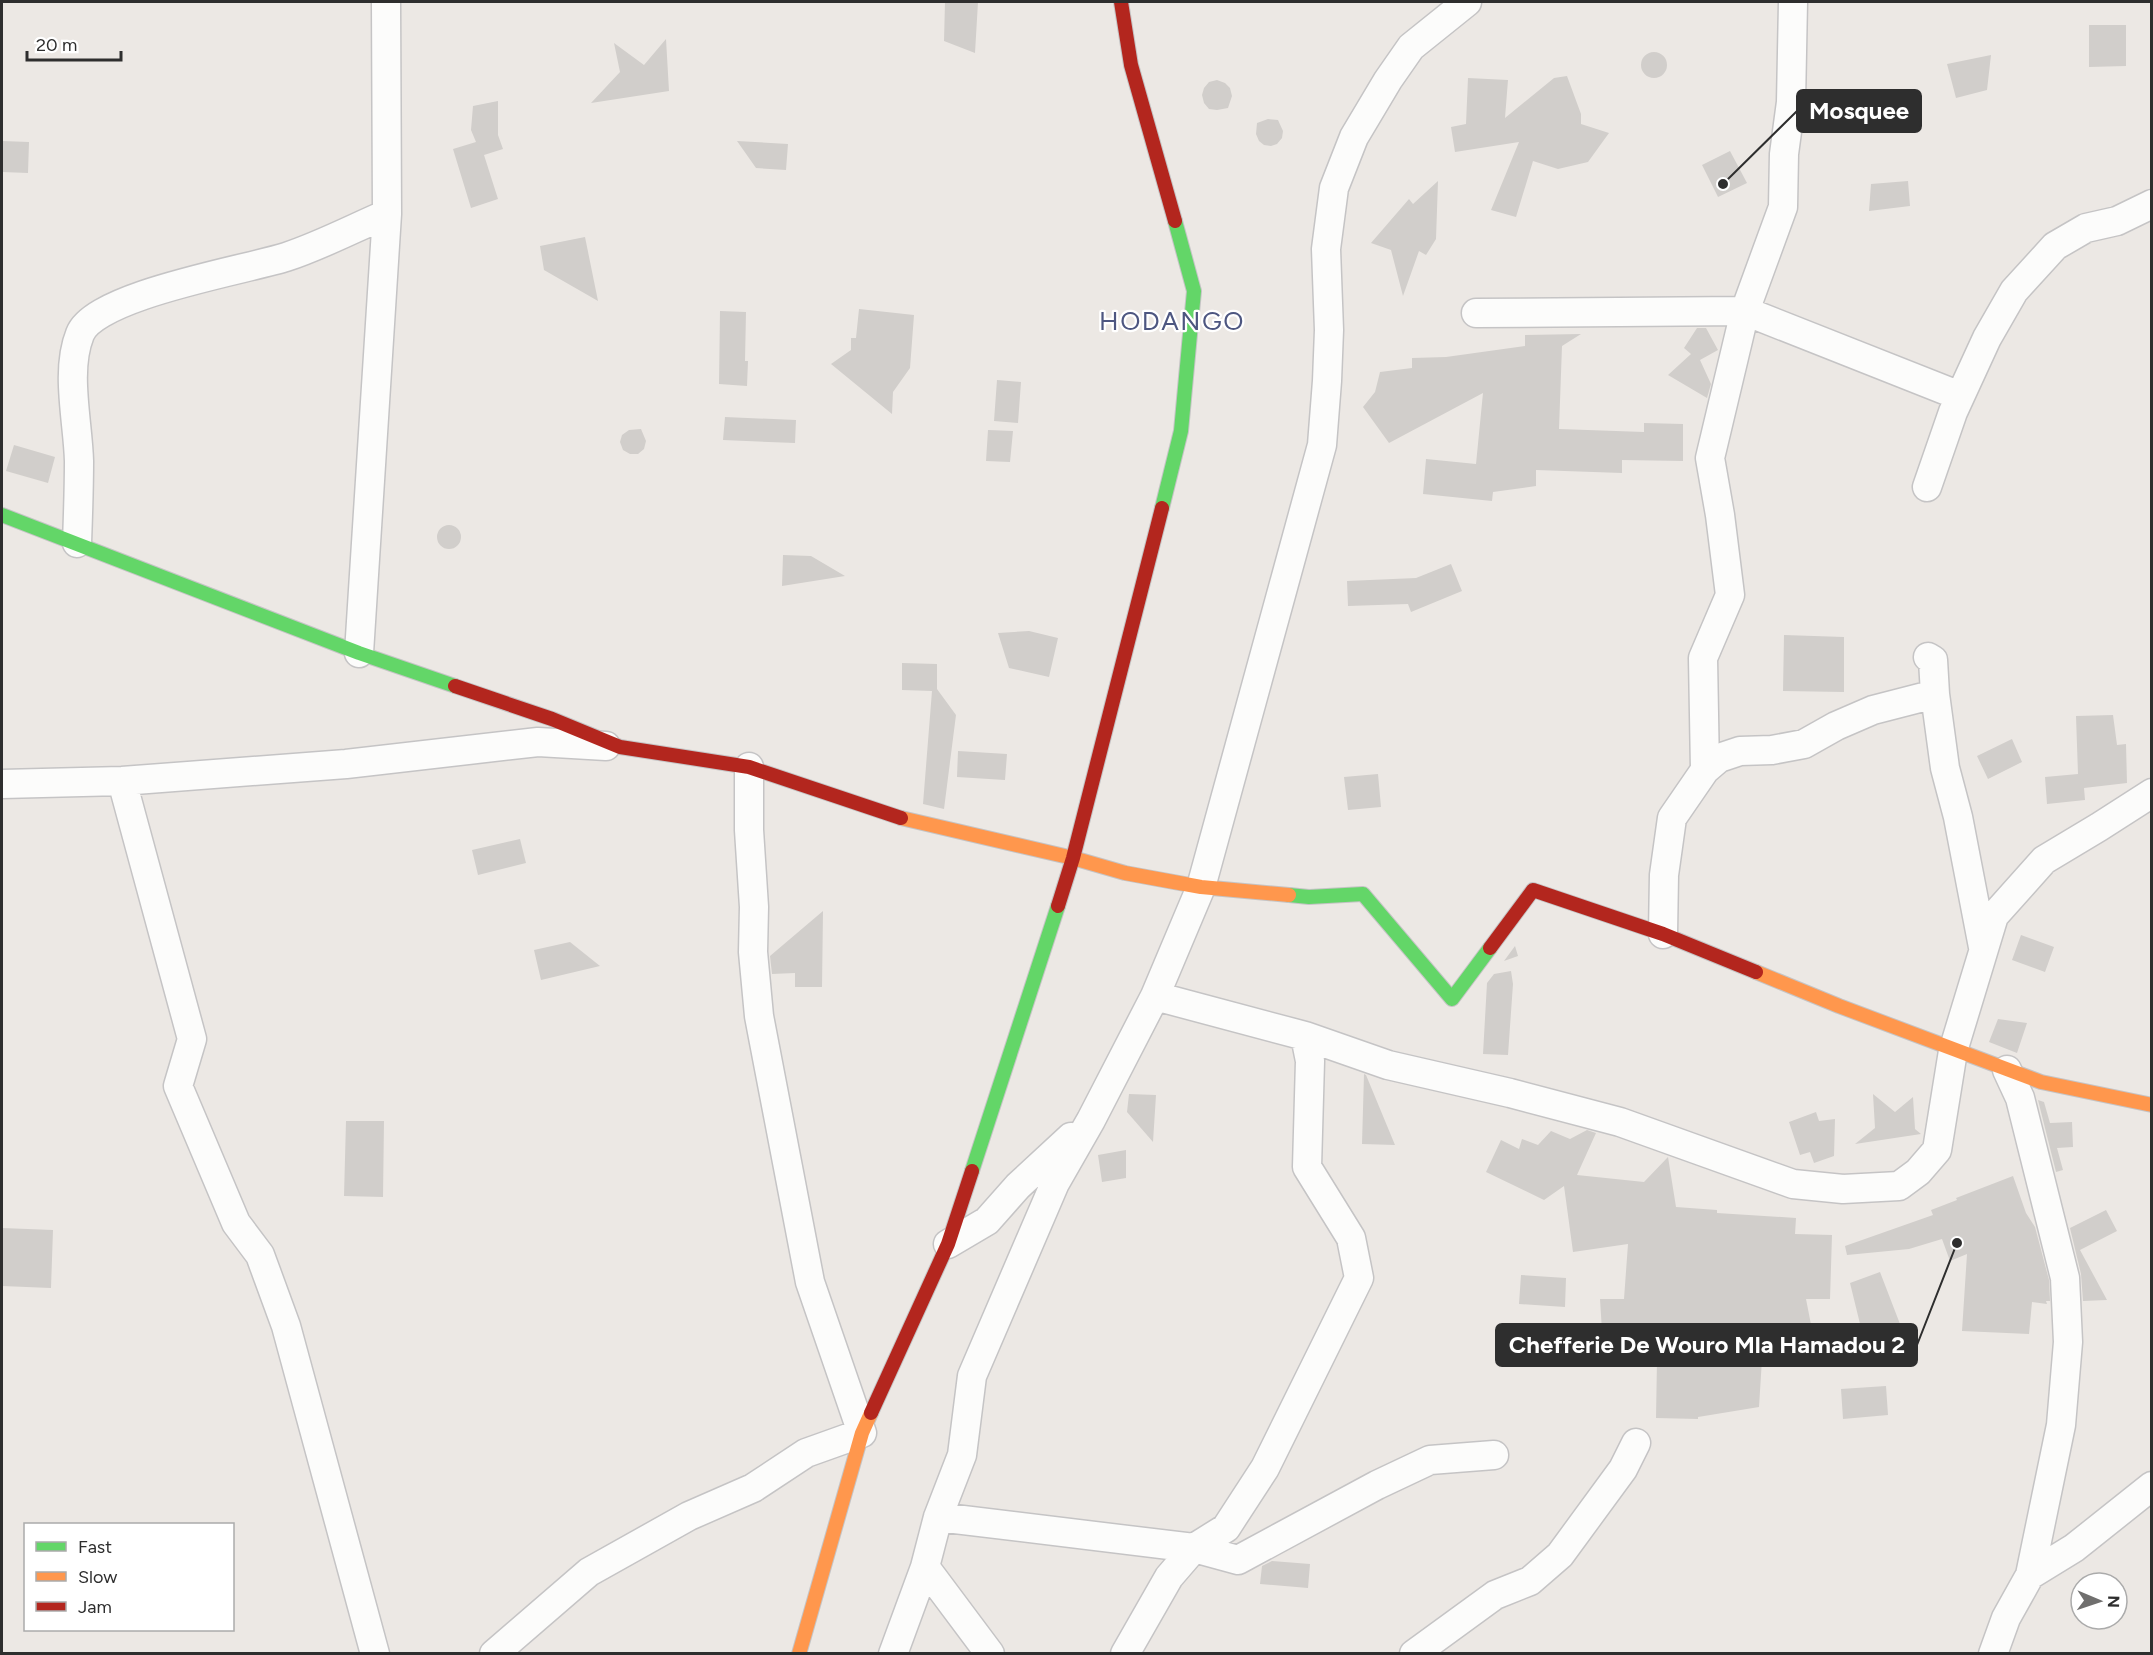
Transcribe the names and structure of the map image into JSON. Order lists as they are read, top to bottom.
{
  "districts": ["HODANGO"],
  "places": ["Mosquee", "Chefferie De Wouro Mla Hamadou 2"],
  "legend": ["Fast", "Slow", "Jam"],
  "scale_bar": "20 m",
  "north": "right"
}
